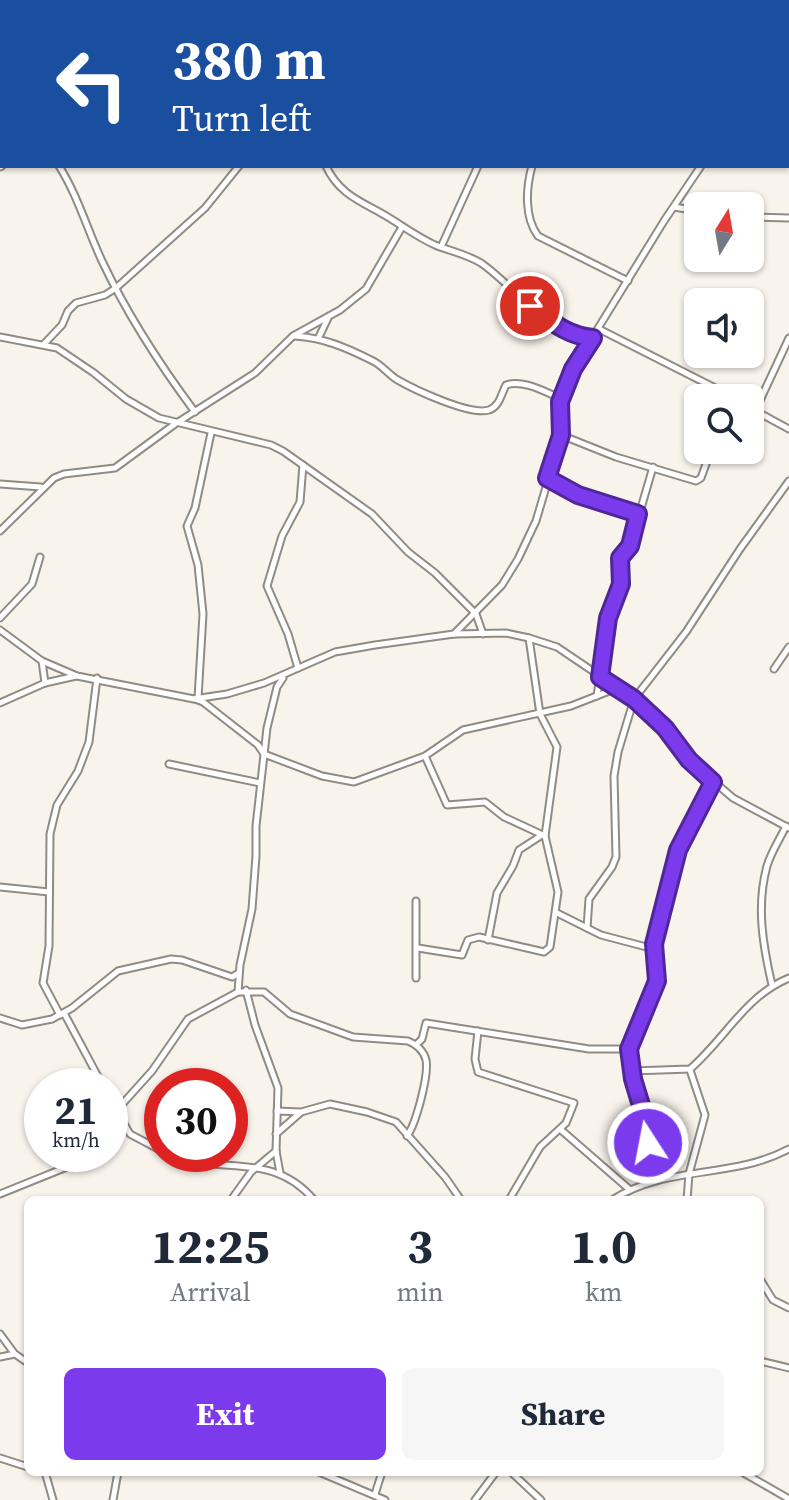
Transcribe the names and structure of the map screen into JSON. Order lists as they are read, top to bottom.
{
  "north": "top",
  "page": {
    "turn": ["380 m", "Turn left"],
    "speed": "21 km/h",
    "limit": "30",
    "eta": [
      "12:25",
      "Arrival",
      "3",
      "min",
      "1.0",
      "km"
    ],
    "buttons": ["Exit", "Share"]
  }
}
